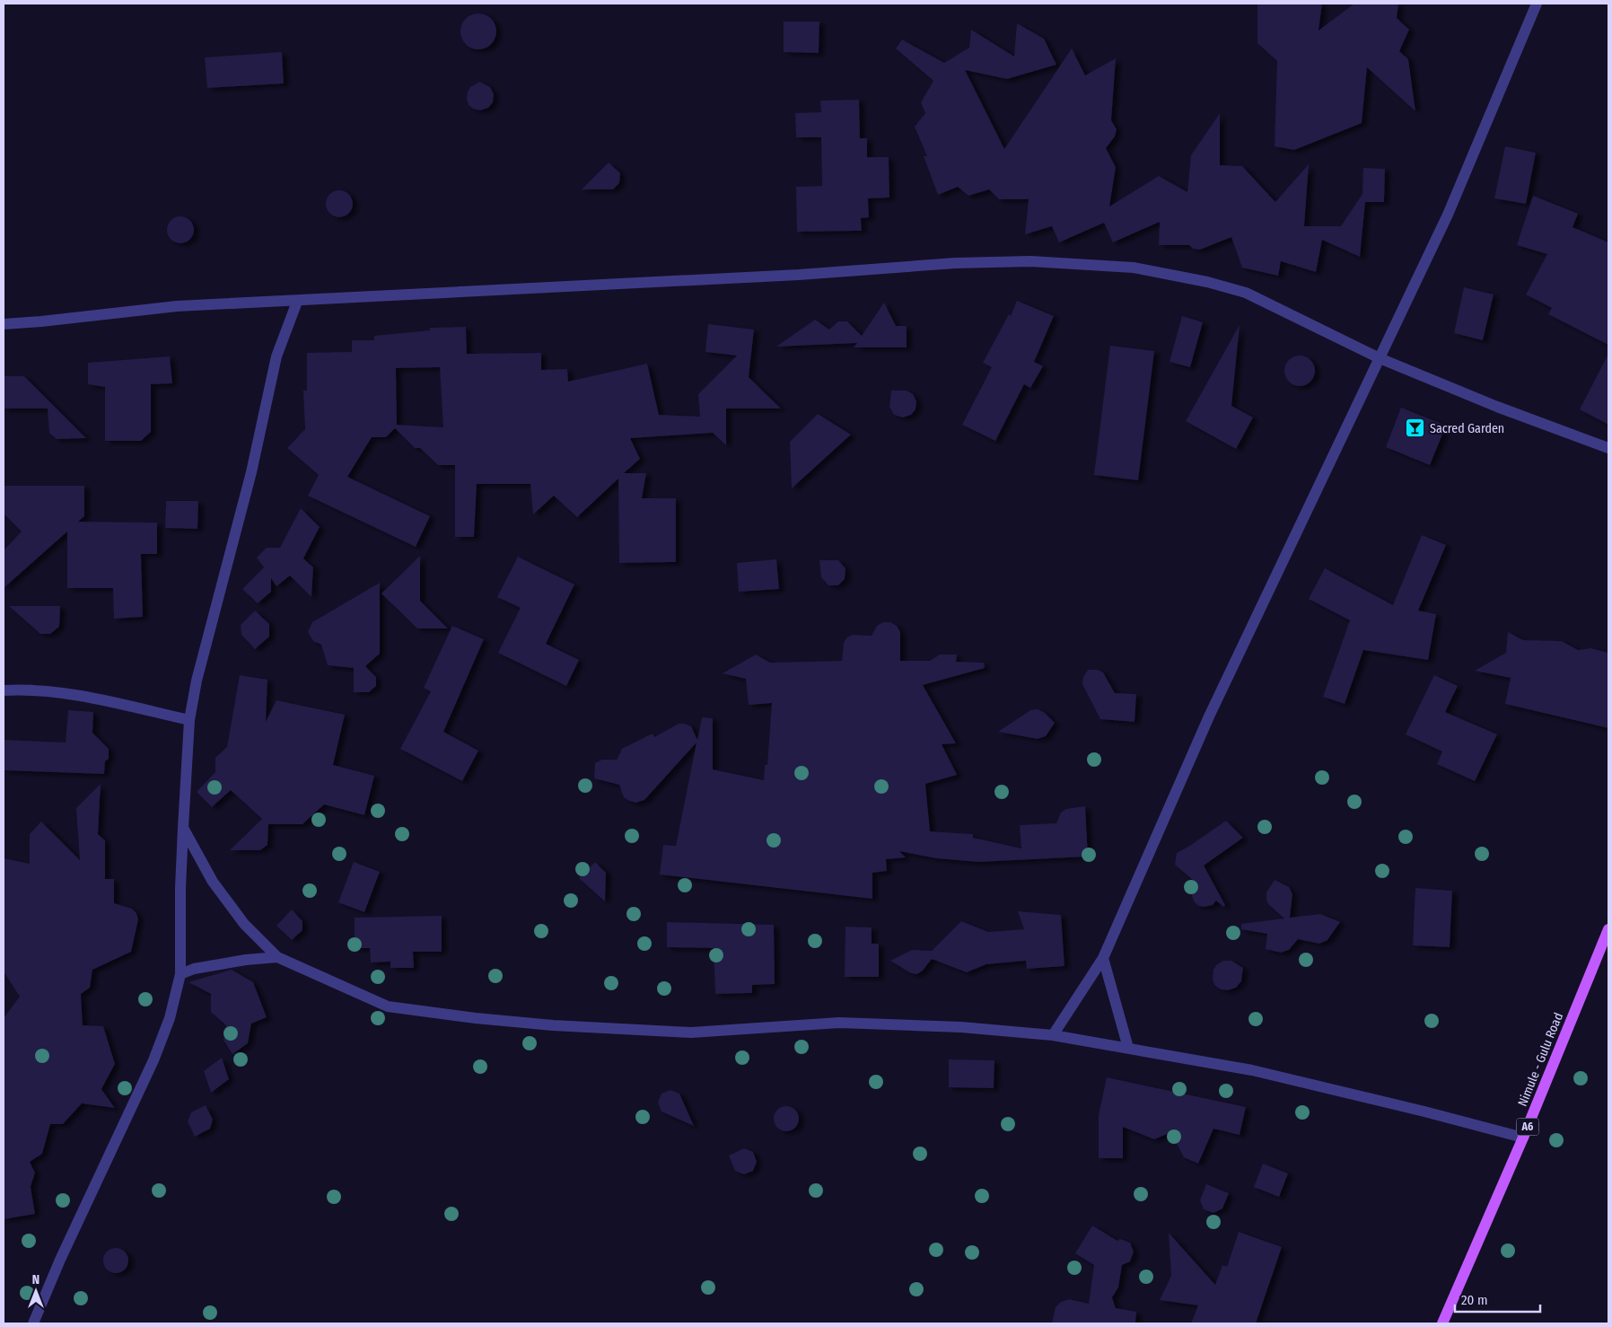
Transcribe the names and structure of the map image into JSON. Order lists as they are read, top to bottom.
{
  "streets": {
    "main road": ["Nimule - Gulu Road", "A6"]
  },
  "places": {
    "bar": ["Sacred Garden"]
  },
  "scale_bar": "20 m",
  "north": "top"
}
